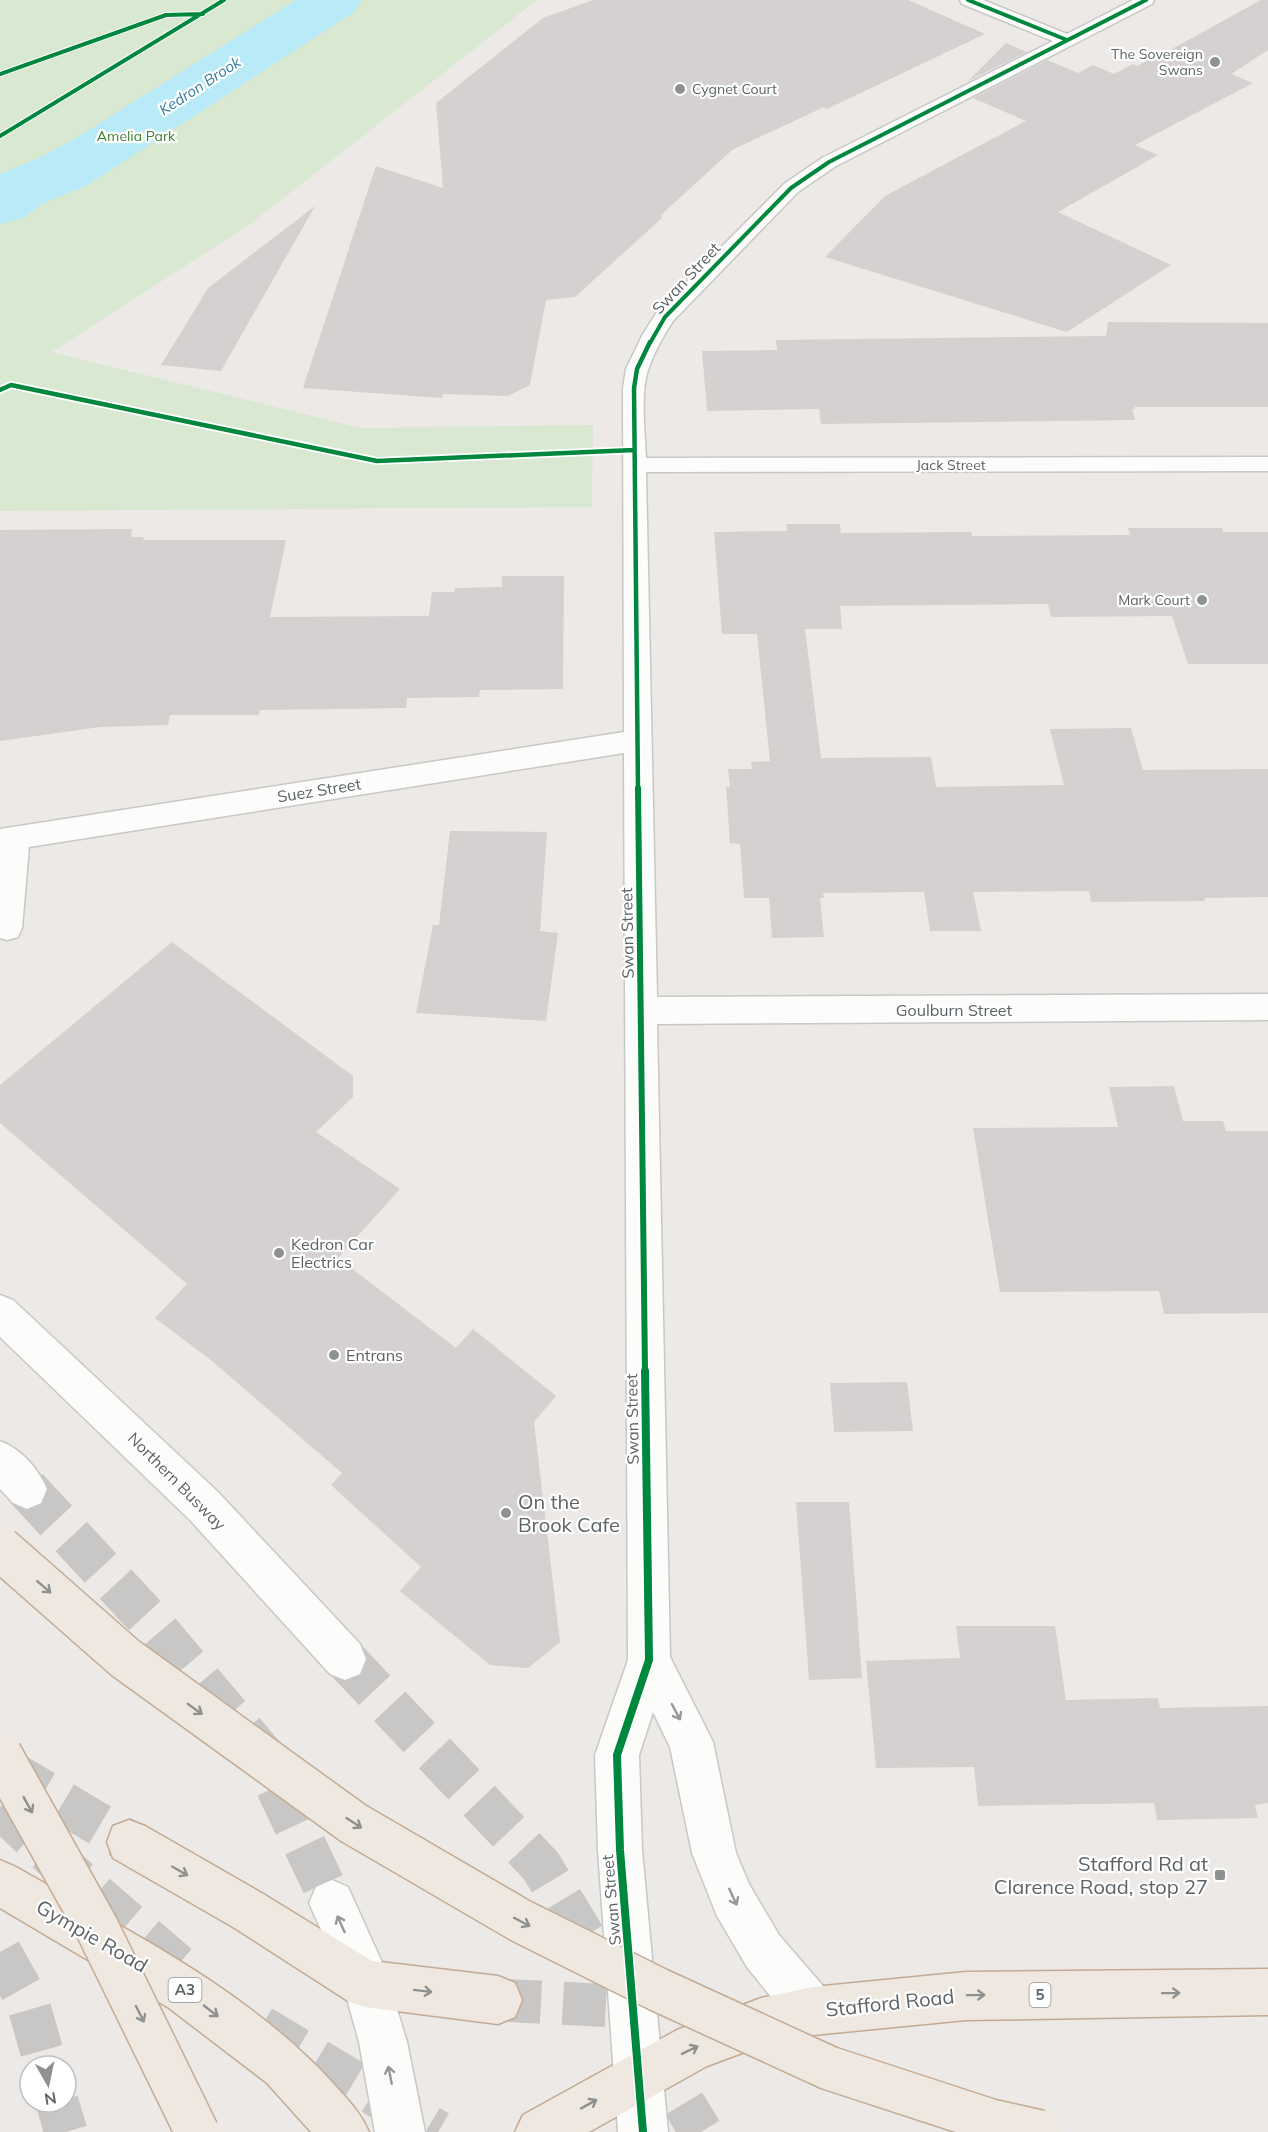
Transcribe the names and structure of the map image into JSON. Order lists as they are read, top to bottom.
{
  "streets": {
    "highway": [
      "Gympie Road",
      "A3",
      "5",
      "Stafford Road"
    ],
    "street": [
      "Swan Street",
      "Jack Street",
      "Suez Street",
      "Goulburn Street",
      "Northern Busway"
    ]
  },
  "crossings": [
    ["Swan Street", "Jack Street"],
    ["Swan Street", "Suez Street"],
    ["Swan Street", "Goulburn Street"],
    ["Swan Street", "Stafford Road"]
  ],
  "one_way": ["Stafford Road"],
  "water": ["Kedron Brook"],
  "parks": ["Amelia Park"],
  "places": {
    "other": [
      "The Sovereign Swans",
      "Cygnet Court",
      "Mark Court",
      "Kedron Car Electrics",
      "Entrans",
      "On the Brook Cafe"
    ],
    "transit": ["Stafford Rd at Clarence Road, stop 27"]
  },
  "north": "bottom"
}
